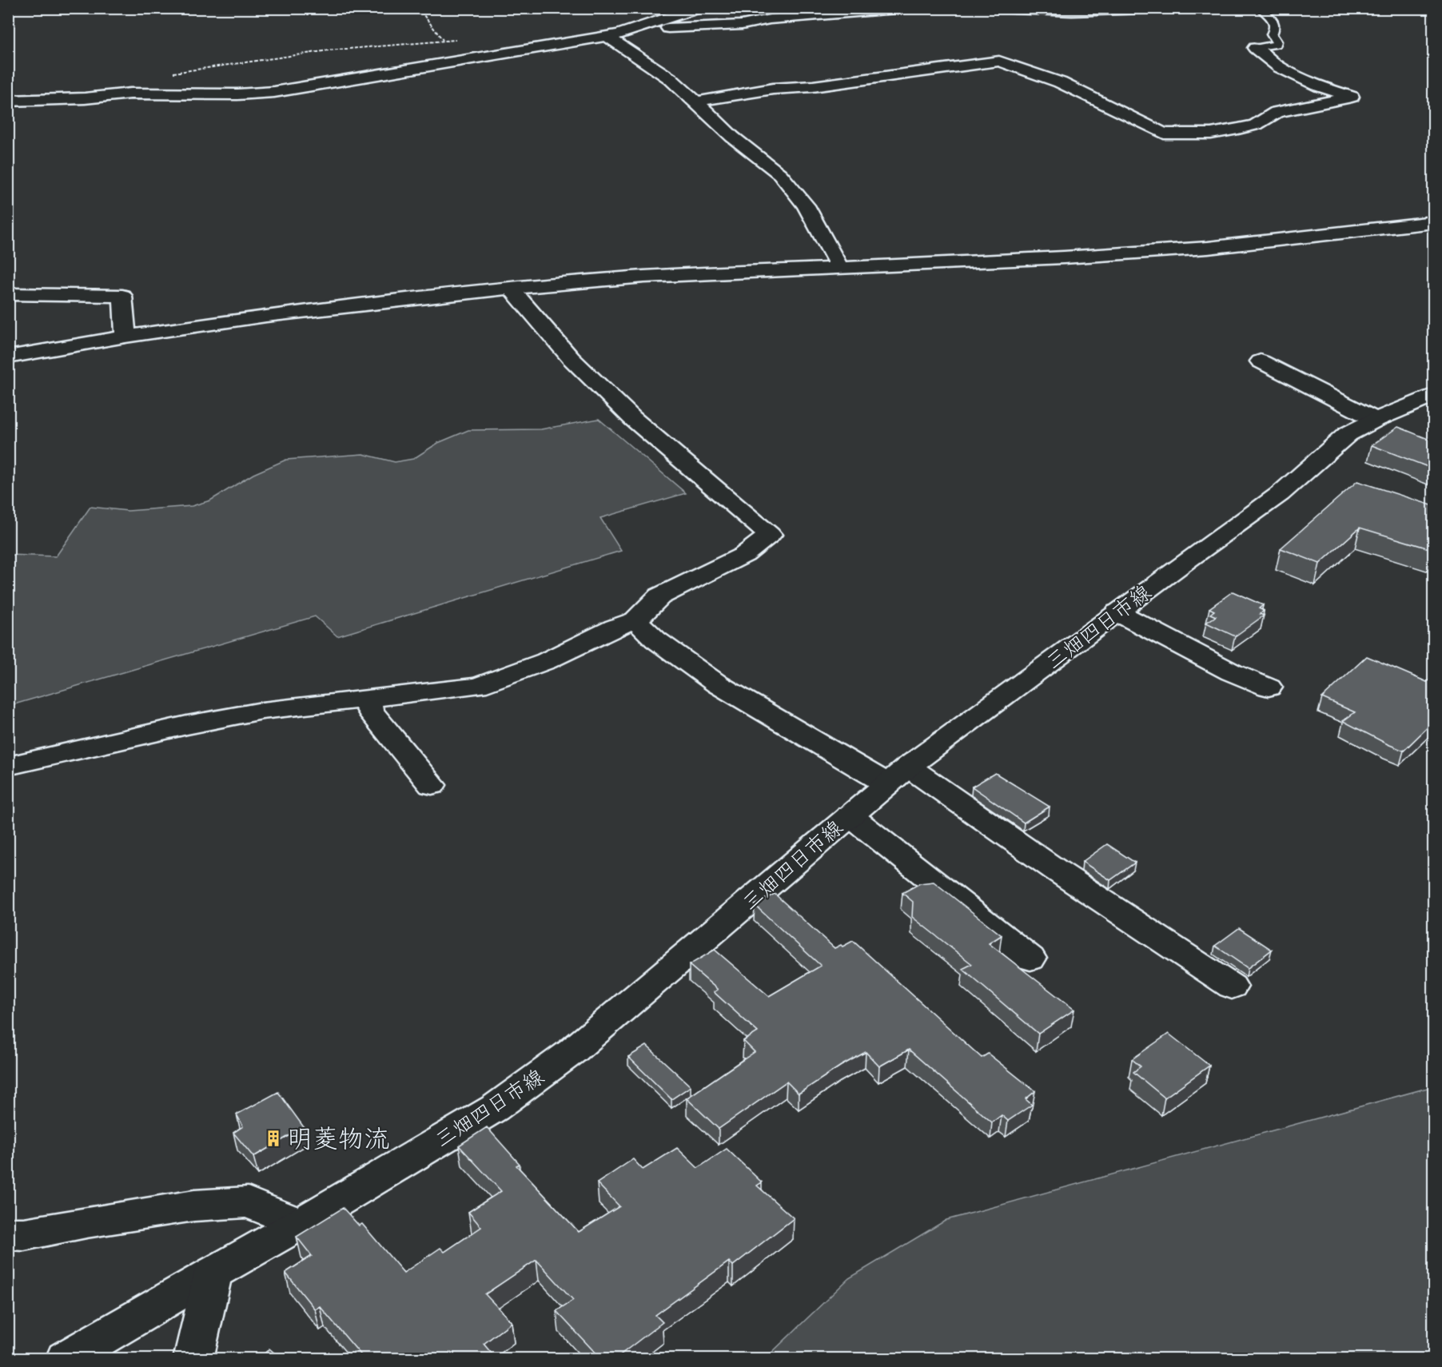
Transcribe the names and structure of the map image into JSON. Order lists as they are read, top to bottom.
{
  "streets": {
    "street": ["三畑四日市線"]
  },
  "places": {
    "building": ["明菱物流"]
  }
}
